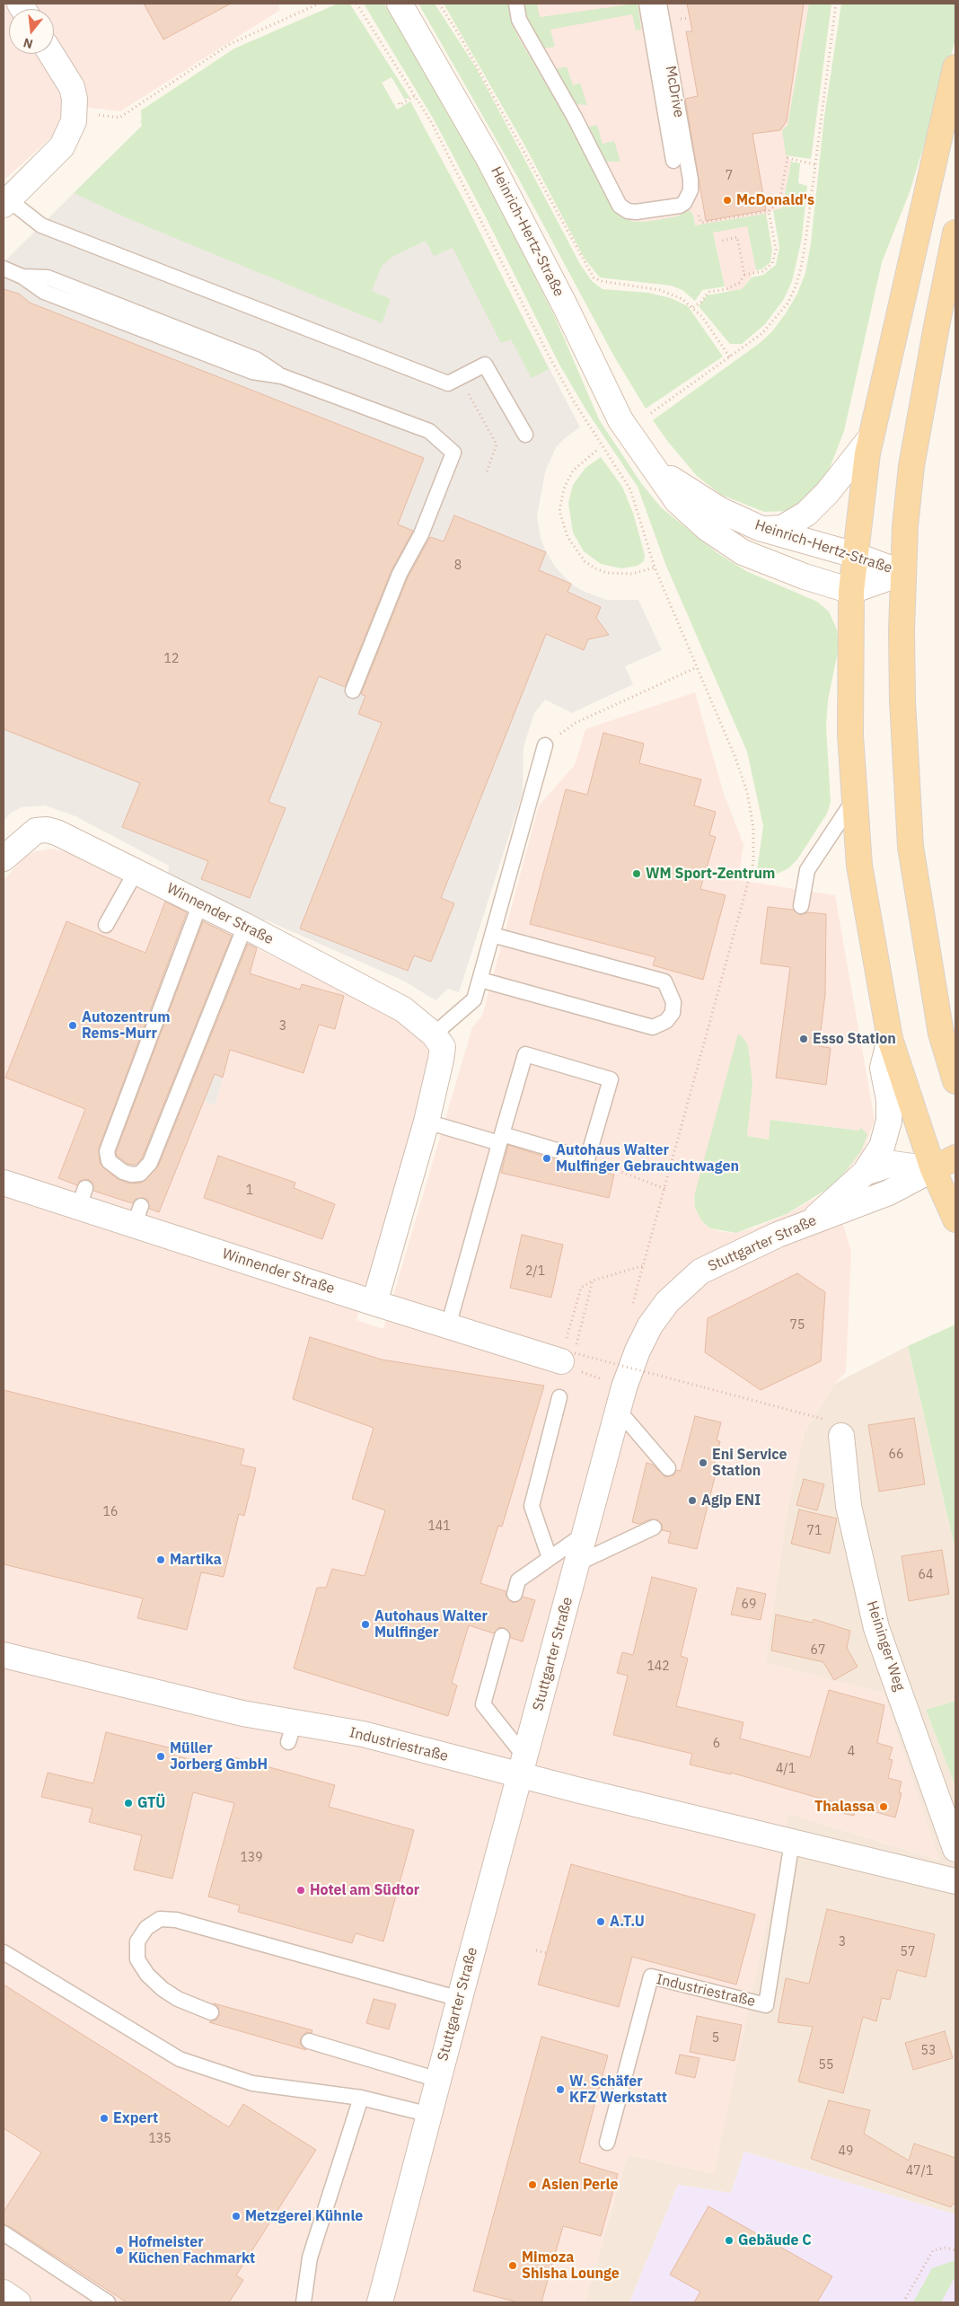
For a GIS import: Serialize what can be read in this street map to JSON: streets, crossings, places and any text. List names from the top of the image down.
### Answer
{
  "streets": {
    "street": [
      "Heinrich-Hertz-Straße",
      "Winnender Straße",
      "Stuttgarter Straße",
      "Heininger Weg",
      "Industriestraße"
    ],
    "lane": ["McDrive"]
  },
  "crossings": [
    ["Stuttgarter Straße", "Industriestraße"]
  ],
  "places": [
    "McDonald's",
    "WM Sport-Zentrum",
    "Autozentrum Rems-Murr",
    "Esso Station",
    "Autohaus Walter Mulfinger Gebrauchtwagen",
    "Eni Service Station",
    "Agip ENI",
    "Martika",
    "Autohaus Walter Mulfinger",
    "Müller Jorberg GmbH",
    "GTÜ",
    "Thalassa",
    "Hotel am Südtor",
    "A.T.U",
    "W. Schäfer KFZ Werkstatt",
    "Expert",
    "Asien Perle",
    "Metzgerei Kühnle",
    "Gebäude C",
    "Hofmeister Küchen Fachmarkt",
    "Mimoza Shisha Lounge"
  ],
  "house_numbers": [
    "7",
    "8",
    "12",
    "3",
    "1",
    "2/1",
    "75",
    "66",
    "16",
    "141",
    "71",
    "64",
    "69",
    "67",
    "142",
    "6",
    "4",
    "4/1",
    "139",
    "3",
    "57",
    "5",
    "53",
    "55",
    "135",
    "49",
    "47/1"
  ],
  "north": "bottom"
}
